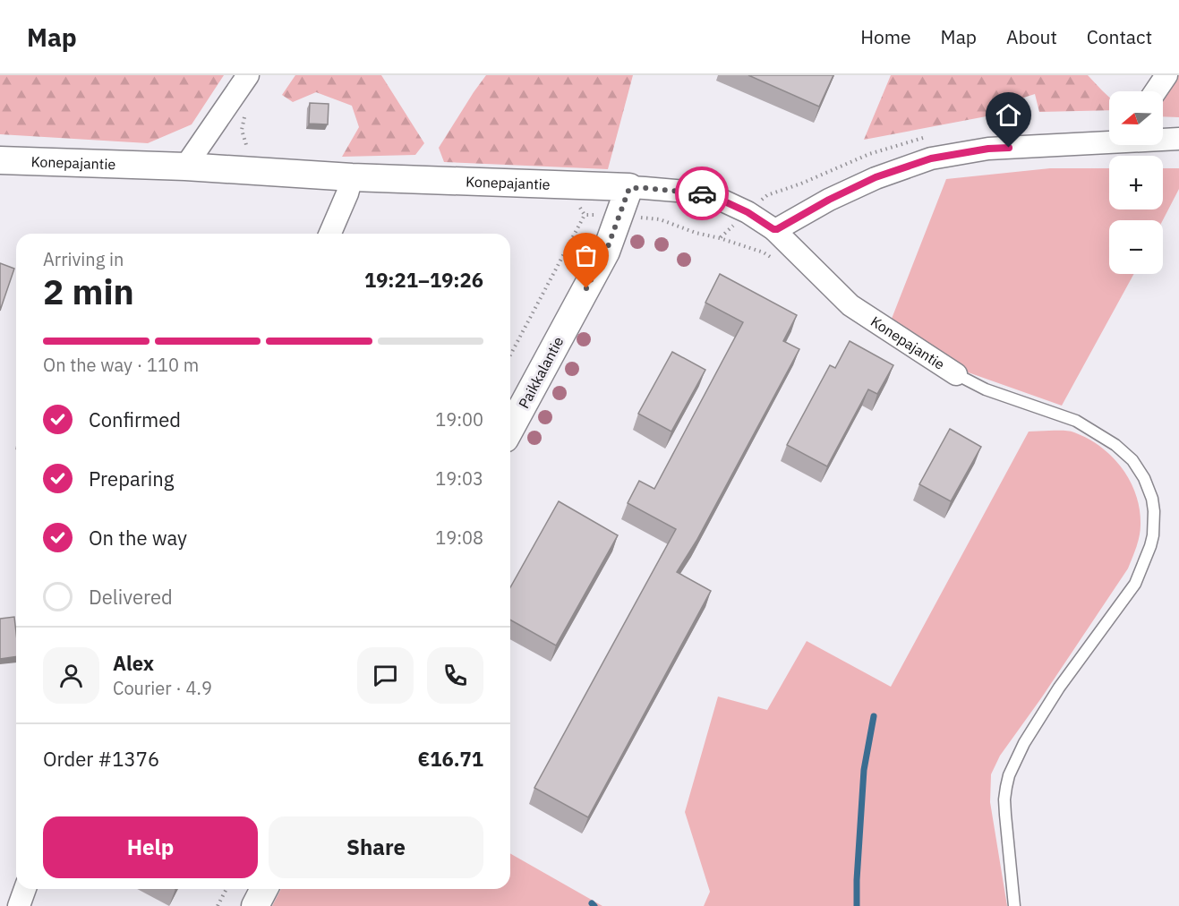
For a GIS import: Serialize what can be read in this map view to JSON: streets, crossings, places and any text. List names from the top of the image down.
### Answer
{
  "streets": {
    "street": ["Konepajantie", "Paikkalantie"]
  },
  "crossings": [
    ["Konepajantie", "Paikkalantie"]
  ],
  "north": "left",
  "page": {
    "header": "Map",
    "nav": [
      "Home",
      "Map",
      "About",
      "Contact"
    ],
    "map_buttons": ["+", "−"],
    "heading": ["2 min", "Arriving in", "19:21–19:26"],
    "panel": [
      "Alex",
      "Courier · 4.9",
      "Order #1376",
      "€16.71"
    ],
    "bar": "On the way · 110 m",
    "list": [
      ["Confirmed", "19:00"],
      ["Preparing", "19:03"],
      ["On the way", "19:08"],
      "Delivered"
    ],
    "buttons": ["Help", "Share"]
  }
}
